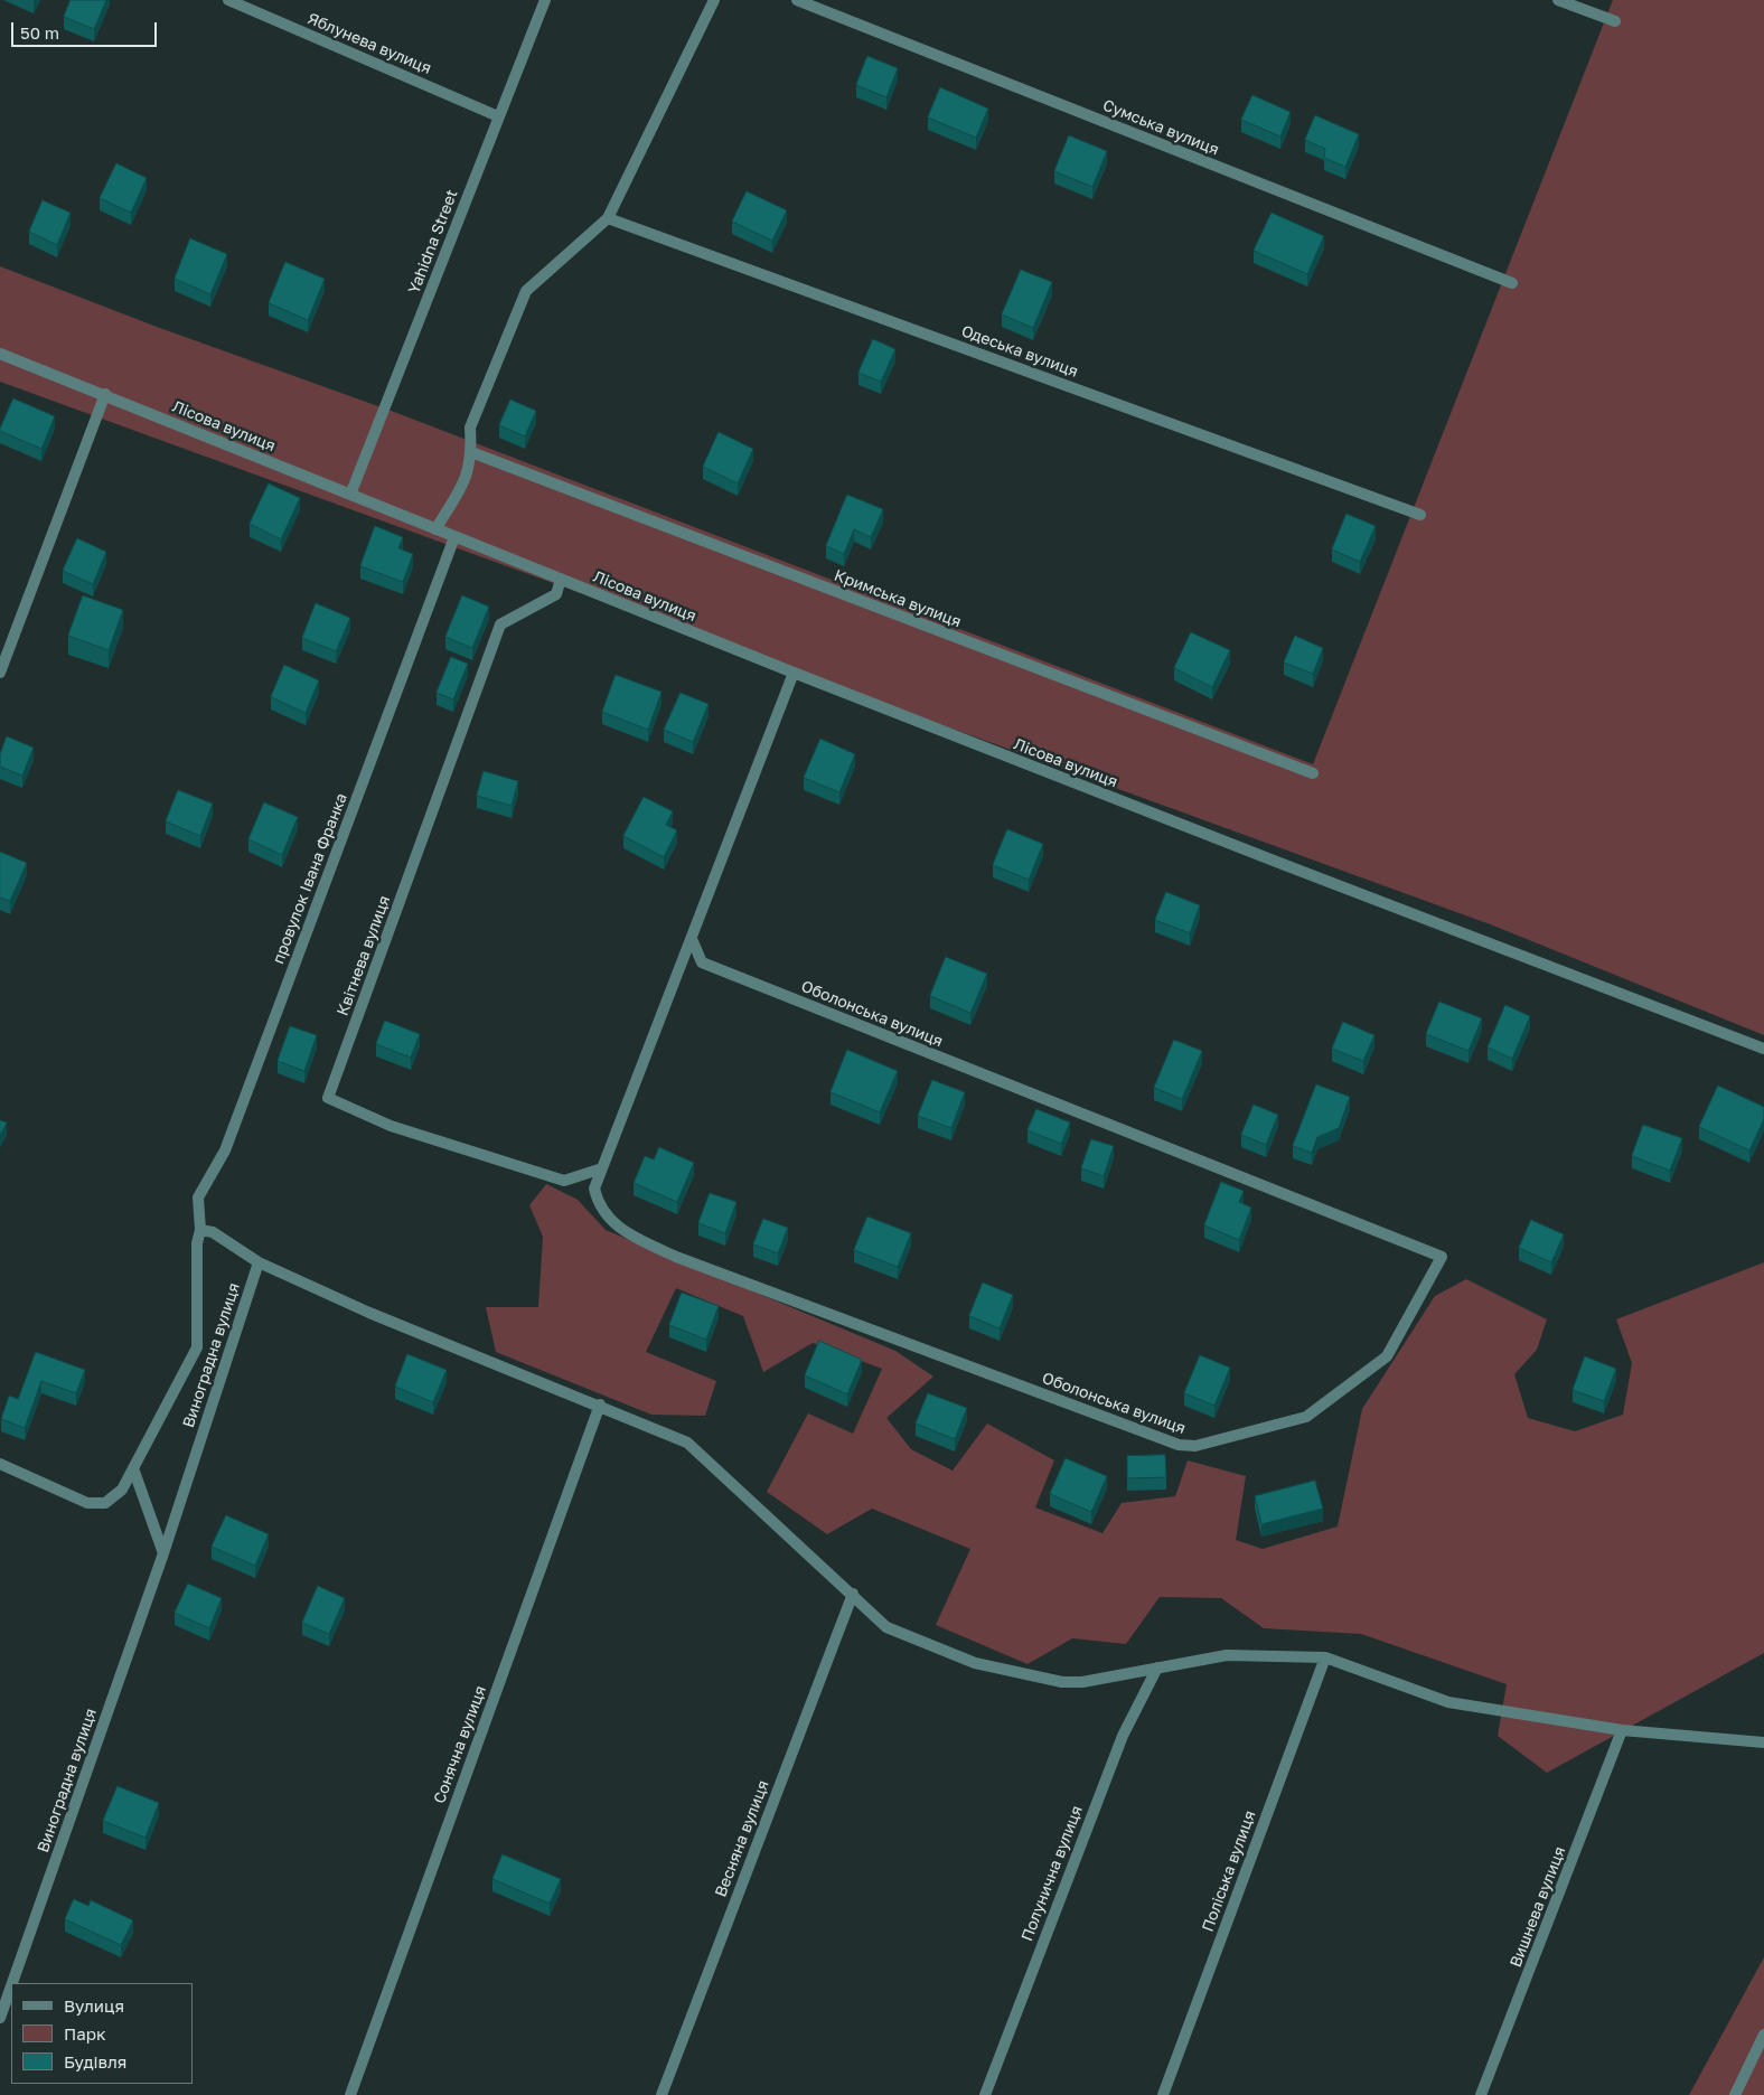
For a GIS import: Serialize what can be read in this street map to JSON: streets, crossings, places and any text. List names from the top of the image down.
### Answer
{
  "streets": {
    "street": [
      "Яблунева вулиця",
      "Сумська вулиця",
      "Yahidna Street",
      "Одеська вулиця",
      "Лісова вулиця",
      "Кримська вулиця",
      "провулок Івана Франка",
      "Квітнева вулиця",
      "Оболонська вулиця",
      "Виноградна вулиця",
      "Сонячна вулиця",
      "Весняна вулиця",
      "Поліська вулиця",
      "Полунична вулиця",
      "Вишнева вулиця"
    ]
  },
  "crossings": [
    ["Яблунева вулиця", "Yahidna Street"],
    ["Yahidna Street", "Лісова вулиця"],
    ["Лісова вулиця", "провулок Івана Франка"],
    ["Лісова вулиця", "Квітнева вулиця"],
    ["Лісова вулиця", "Оболонська вулиця"],
    ["Квітнева вулиця", "Оболонська вулиця"]
  ],
  "legend": ["Вулиця", "Парк", "Будівля"],
  "scale_bar": "50 m"
}
